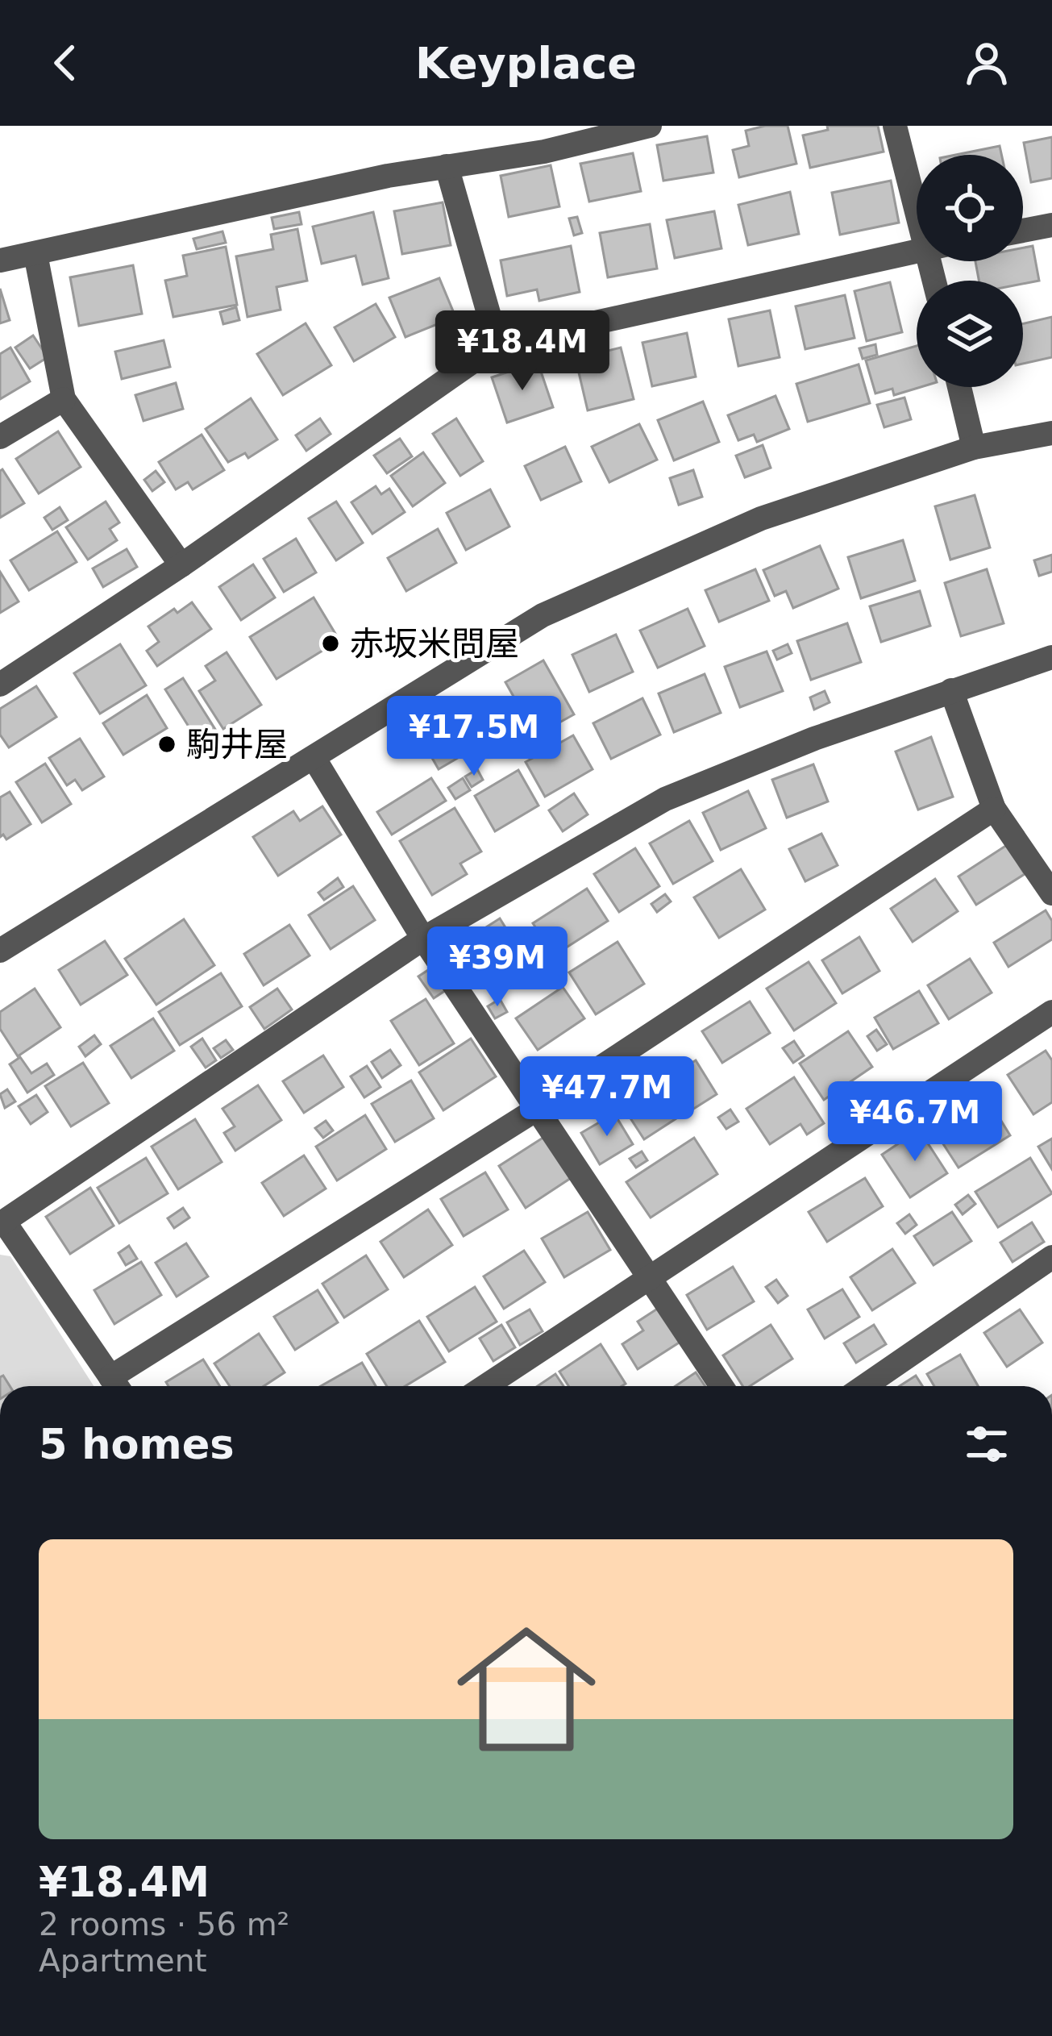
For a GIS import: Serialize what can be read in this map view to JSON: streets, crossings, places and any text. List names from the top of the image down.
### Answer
{
  "places": ["赤坂米問屋", "駒井屋"],
  "page": {
    "header": "Keyplace",
    "price": [
      "¥18.4M",
      "¥17.5M",
      "¥39M",
      "¥47.7M",
      "¥46.7M"
    ],
    "heading": "5 homes",
    "list": [
      {
        "name": "¥18.4M",
        "note": "2 rooms · 56 m² · Apartment"
      }
    ]
  }
}
